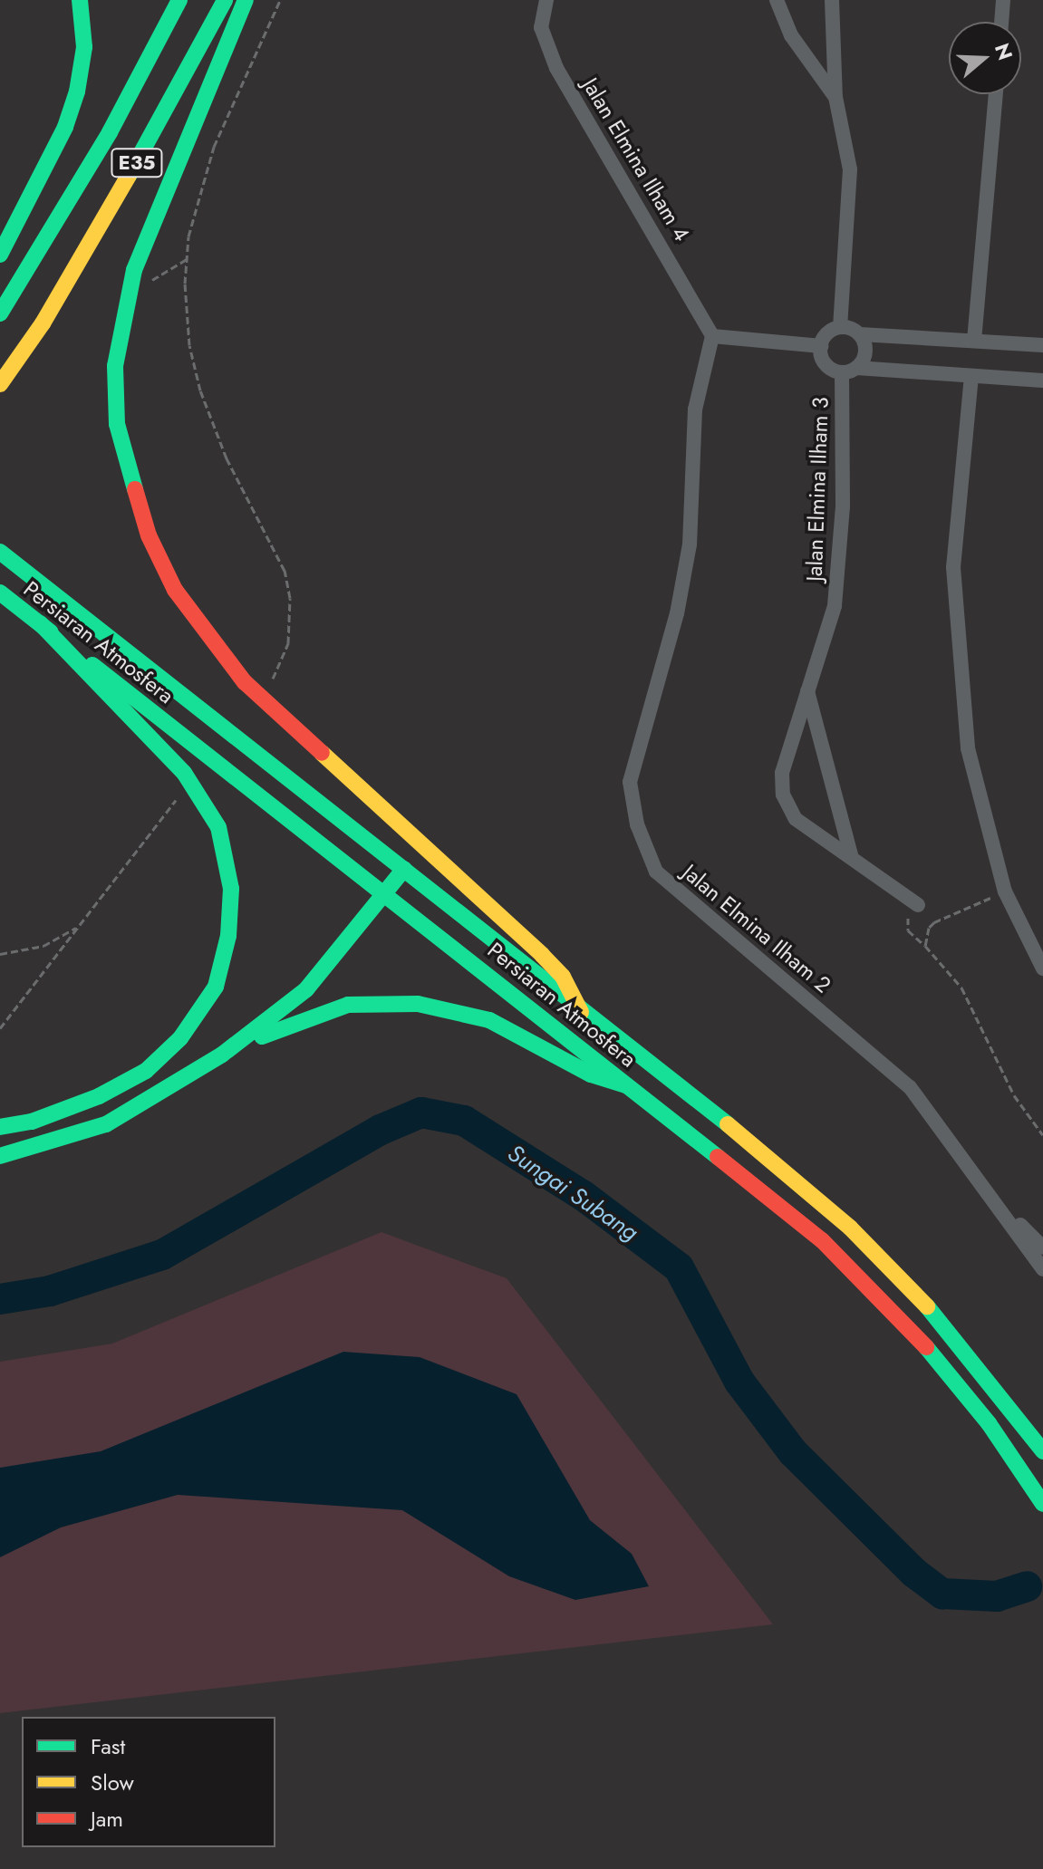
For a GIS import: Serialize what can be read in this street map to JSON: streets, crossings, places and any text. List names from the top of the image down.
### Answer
{
  "streets": {
    "main road": ["E35", "Persiaran Atmosfera"],
    "street": ["Jalan Elmina Ilham 4", "Jalan Elmina Ilham 3", "Jalan Elmina Ilham 2"]
  },
  "crossings": [
    ["Jalan Elmina Ilham 4", "Jalan Elmina Ilham 2"]
  ],
  "water": ["Sungai Subang"],
  "legend": ["Fast", "Slow", "Jam"],
  "north": "right"
}
